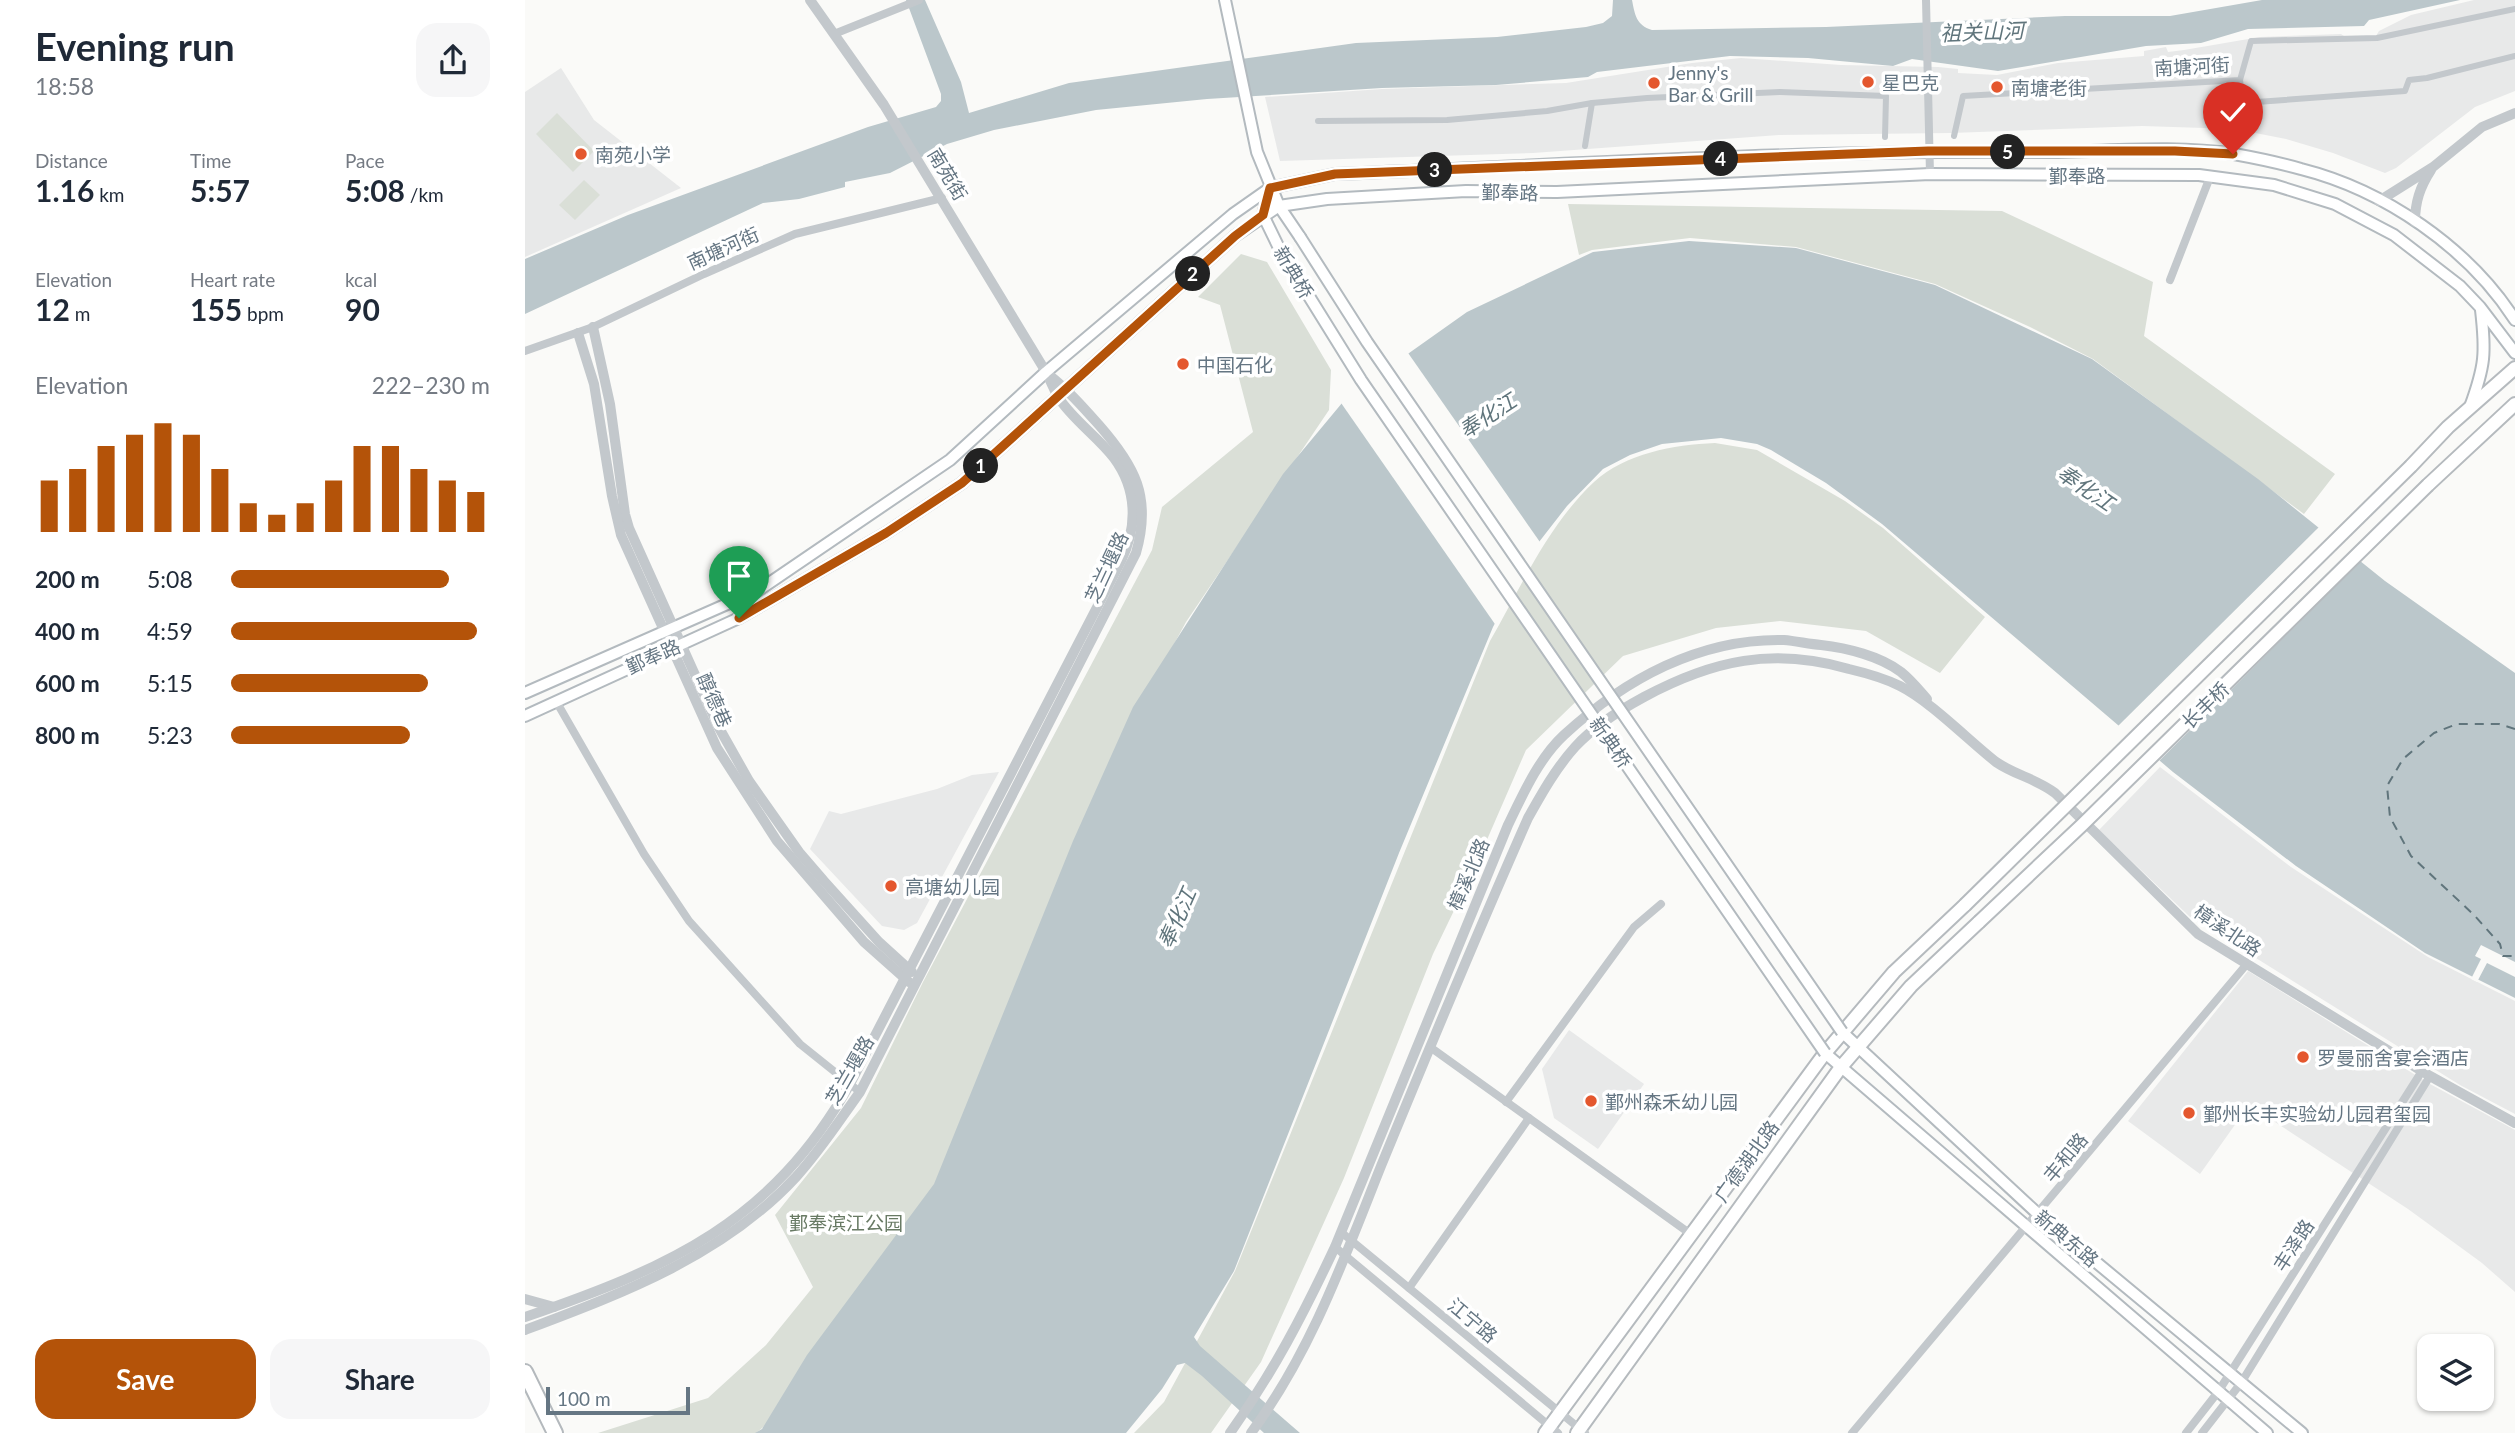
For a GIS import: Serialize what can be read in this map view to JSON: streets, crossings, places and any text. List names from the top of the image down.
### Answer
{
  "streets": {
    "main road": [
      "鄞奉路",
      "新典桥",
      "长丰桥",
      "广德湖北路",
      "新典东路"
    ],
    "street": [
      "南塘河街",
      "南苑街",
      "芝兰堰路",
      "醇德巷",
      "樟溪北路",
      "丰和路",
      "丰泽路",
      "江宁路"
    ]
  },
  "crossings": [
    ["南塘河街", "南苑街"],
    ["南塘河街", "醇德巷"],
    ["南苑街", "鄞奉路"],
    ["南苑街", "芝兰堰路"],
    ["鄞奉路", "新典桥"],
    ["鄞奉路", "芝兰堰路"],
    ["鄞奉路", "醇德巷"],
    ["新典桥", "广德湖北路"],
    ["新典桥", "新典东路"],
    ["芝兰堰路", "醇德巷"],
    ["长丰桥", "广德湖北路"],
    ["樟溪北路", "丰和路"],
    ["樟溪北路", "丰泽路"],
    ["樟溪北路", "江宁路"],
    ["丰和路", "新典东路"],
    ["广德湖北路", "新典东路"],
    ["广德湖北路", "江宁路"],
    ["新典东路", "丰泽路"]
  ],
  "water": ["祖关山河", "奉化江"],
  "parks": ["鄞奉滨江公园"],
  "places": [
    "星巴克",
    "Jenny's Bar & Grill",
    "南塘老街",
    "南苑小学",
    "中国石化",
    "高塘幼儿园",
    "罗曼丽舍宴会酒店",
    "鄞州森禾幼儿园",
    "鄞州长丰实验幼儿园君玺园"
  ],
  "scale_bar": "100 m",
  "page": {
    "heading": ["Evening run", "18:58"],
    "stats": [
      ["Distance", "1.16 km"],
      ["Time", "5:57"],
      ["Pace", "5:08 /km"],
      ["Elevation", "12 m"],
      ["Heart rate", "155 bpm"],
      ["kcal", "90"]
    ],
    "pins": [
      "5",
      "4",
      "3",
      "2",
      "1"
    ],
    "chart": ["Elevation", "222–230 m"],
    "list": [
      {
        "name": "200 m",
        "note": "5:08"
      },
      {
        "name": "400 m",
        "note": "4:59"
      },
      {
        "name": "600 m",
        "note": "5:15"
      },
      {
        "name": "800 m",
        "note": "5:23"
      }
    ],
    "buttons": ["Save", "Share"],
    "scale": "100 m"
  }
}
